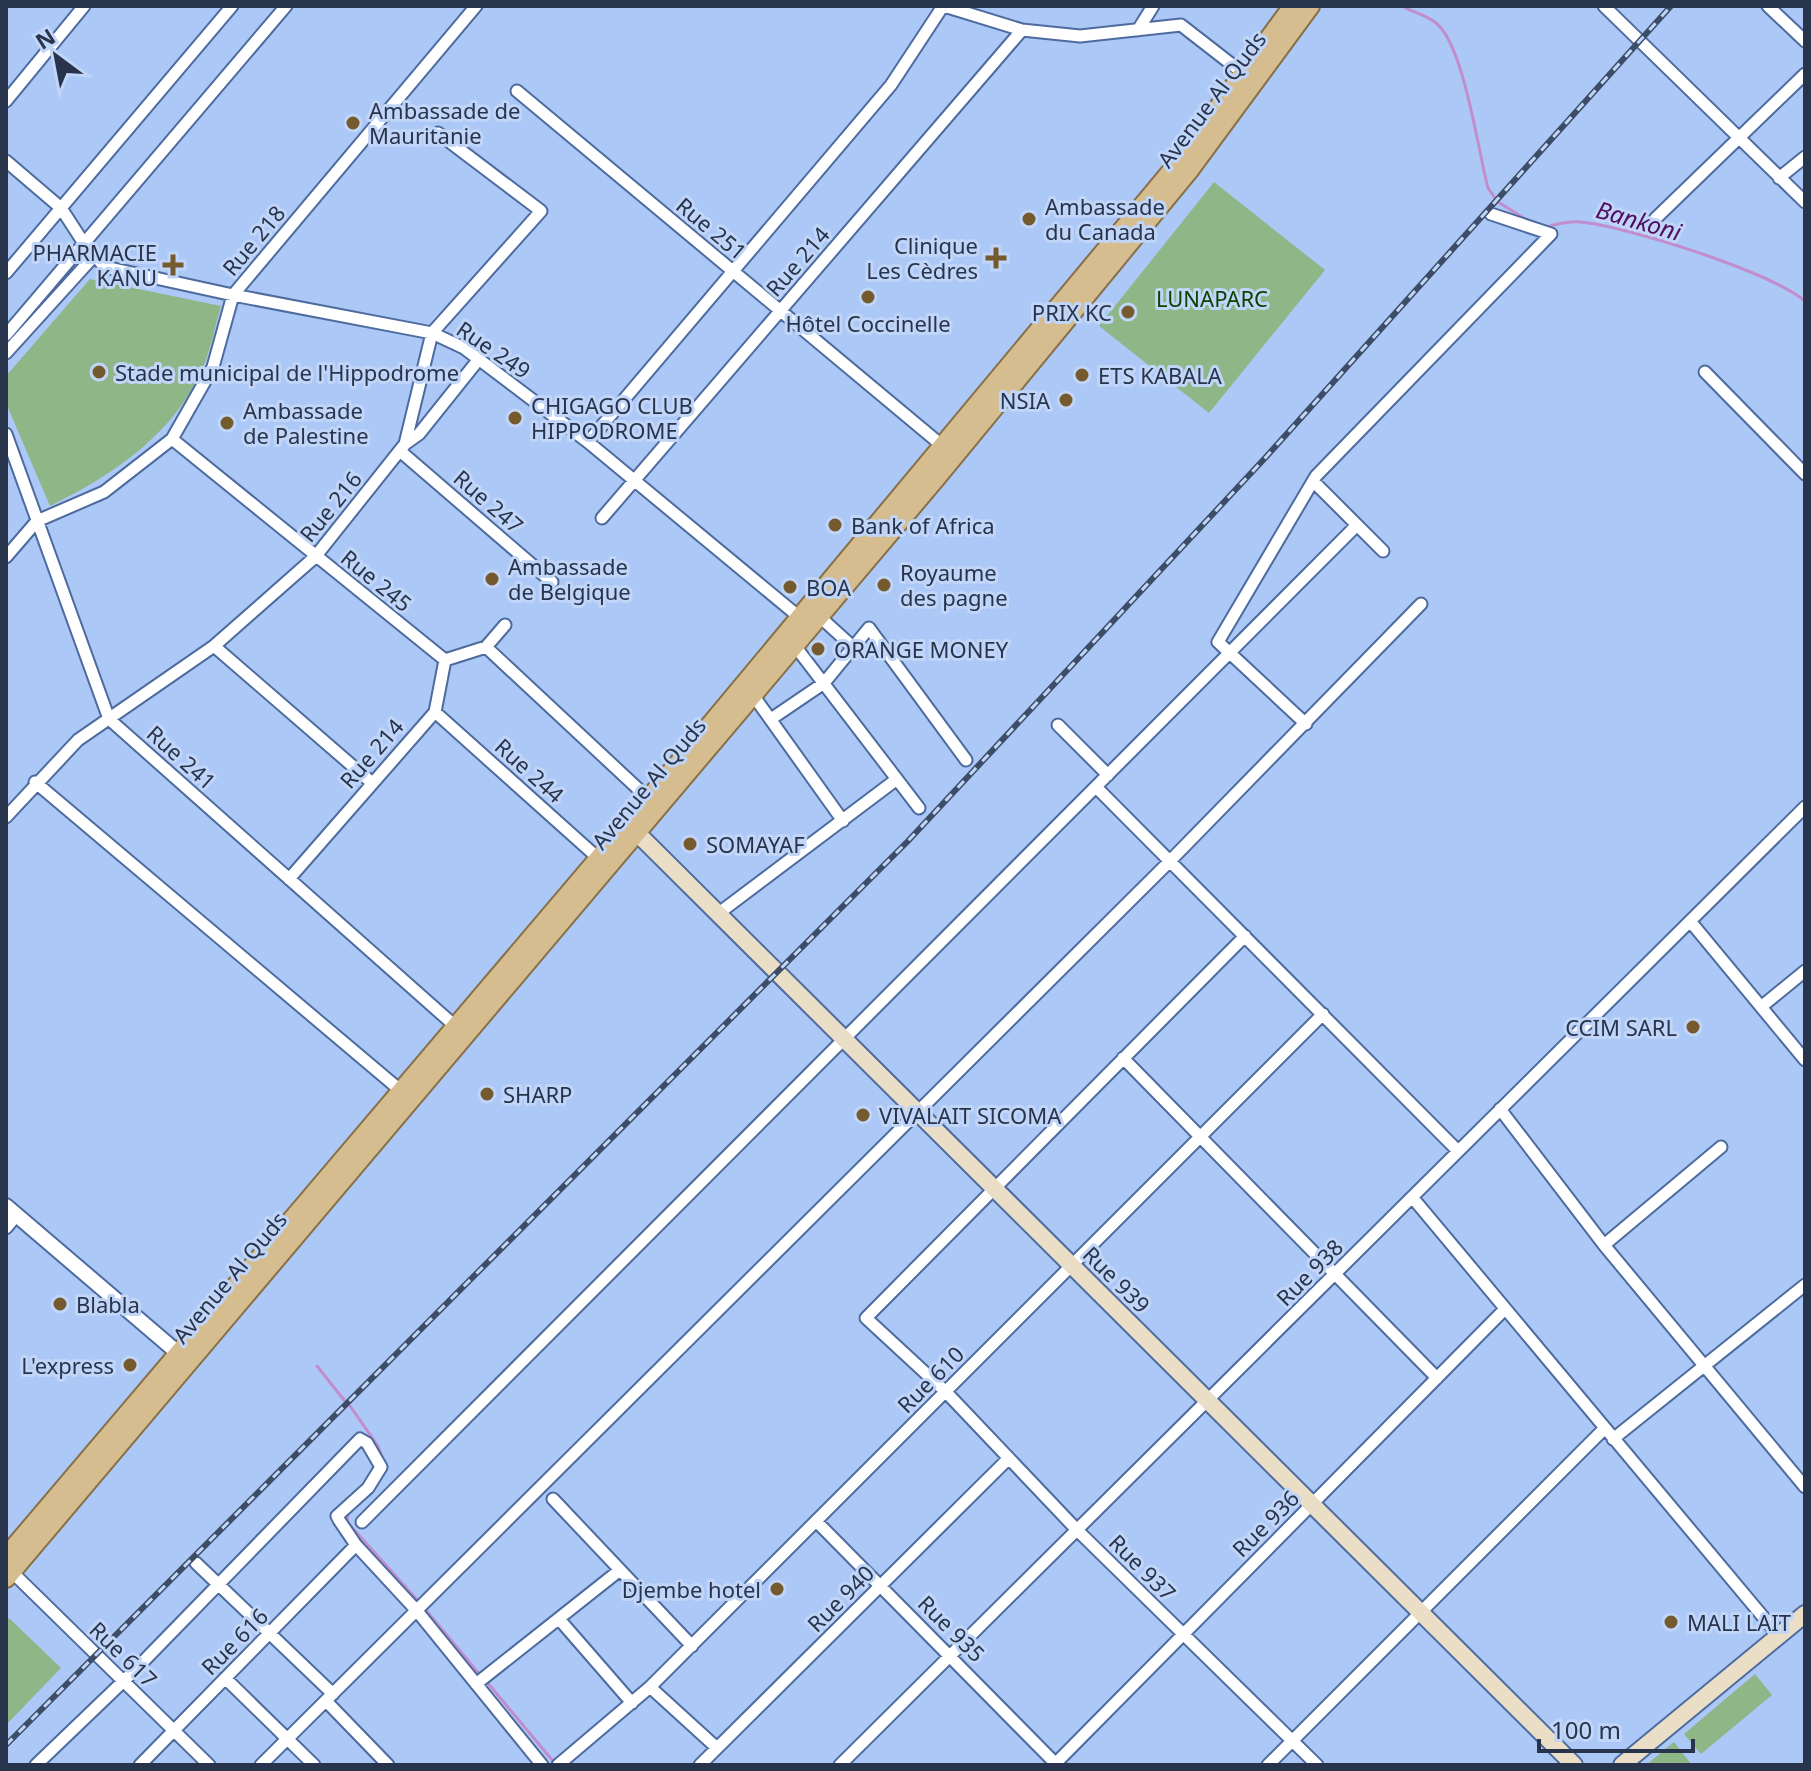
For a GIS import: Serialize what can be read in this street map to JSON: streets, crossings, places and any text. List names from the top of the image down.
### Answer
{
  "streets": {
    "main road": ["Avenue Al Quds", "Rue 939"],
    "street": [
      "Rue 251",
      "Rue 218",
      "Rue 214",
      "Rue 249",
      "Rue 247",
      "Rue 216",
      "Rue 245",
      "Rue 241",
      "Rue 244",
      "Rue 938",
      "Rue 610",
      "Rue 936",
      "Rue 937",
      "Rue 940",
      "Rue 935",
      "Rue 616",
      "Rue 617"
    ]
  },
  "crossings": [
    ["Avenue Al Quds", "Rue 251"],
    ["Avenue Al Quds", "Rue 249"],
    ["Avenue Al Quds", "Rue 241"],
    ["Avenue Al Quds", "Rue 244"],
    ["Avenue Al Quds", "Rue 939"],
    ["Avenue Al Quds", "Rue 617"],
    ["Rue 251", "Rue 214"],
    ["Rue 218", "Rue 249"],
    ["Rue 218", "Rue 245"],
    ["Rue 218", "Rue 241"],
    ["Rue 214", "Rue 249"],
    ["Rue 214", "Rue 245"],
    ["Rue 214", "Rue 241"],
    ["Rue 214", "Rue 244"],
    ["Rue 249", "Rue 216"],
    ["Rue 247", "Rue 216"],
    ["Rue 216", "Rue 245"],
    ["Rue 216", "Rue 241"],
    ["Rue 938", "Rue 939"],
    ["Rue 938", "Rue 937"],
    ["Rue 938", "Rue 935"],
    ["Rue 939", "Rue 610"],
    ["Rue 939", "Rue 936"],
    ["Rue 939", "Rue 937"],
    ["Rue 610", "Rue 937"],
    ["Rue 610", "Rue 935"],
    ["Rue 936", "Rue 937"],
    ["Rue 936", "Rue 935"],
    ["Rue 937", "Rue 940"],
    ["Rue 940", "Rue 935"],
    ["Rue 616", "Rue 617"]
  ],
  "water": ["Bankoni"],
  "parks": ["LUNAPARC"],
  "places": {
    "other": [
      "Ambassade de Mauritanie",
      "Ambassade du Canada",
      "Hôtel Coccinelle",
      "PRIX KC",
      "Stade municipal de l'Hippodrome",
      "ETS KABALA",
      "NSIA",
      "CHIGAGO CLUB HIPPODROME",
      "Ambassade de Palestine",
      "Bank of Africa",
      "Ambassade de Belgique",
      "Royaume des pagne",
      "BOA",
      "ORANGE MONEY",
      "SOMAYAF",
      "CCIM SARL",
      "SHARP",
      "VIVALAIT SICOMA",
      "Blabla",
      "L'express",
      "Djembe hotel",
      "MALI LAIT"
    ],
    "health": ["Clinique Les Cèdres", "PHARMACIE KANU"]
  },
  "scale_bar": "100 m",
  "north": "top left"
}
